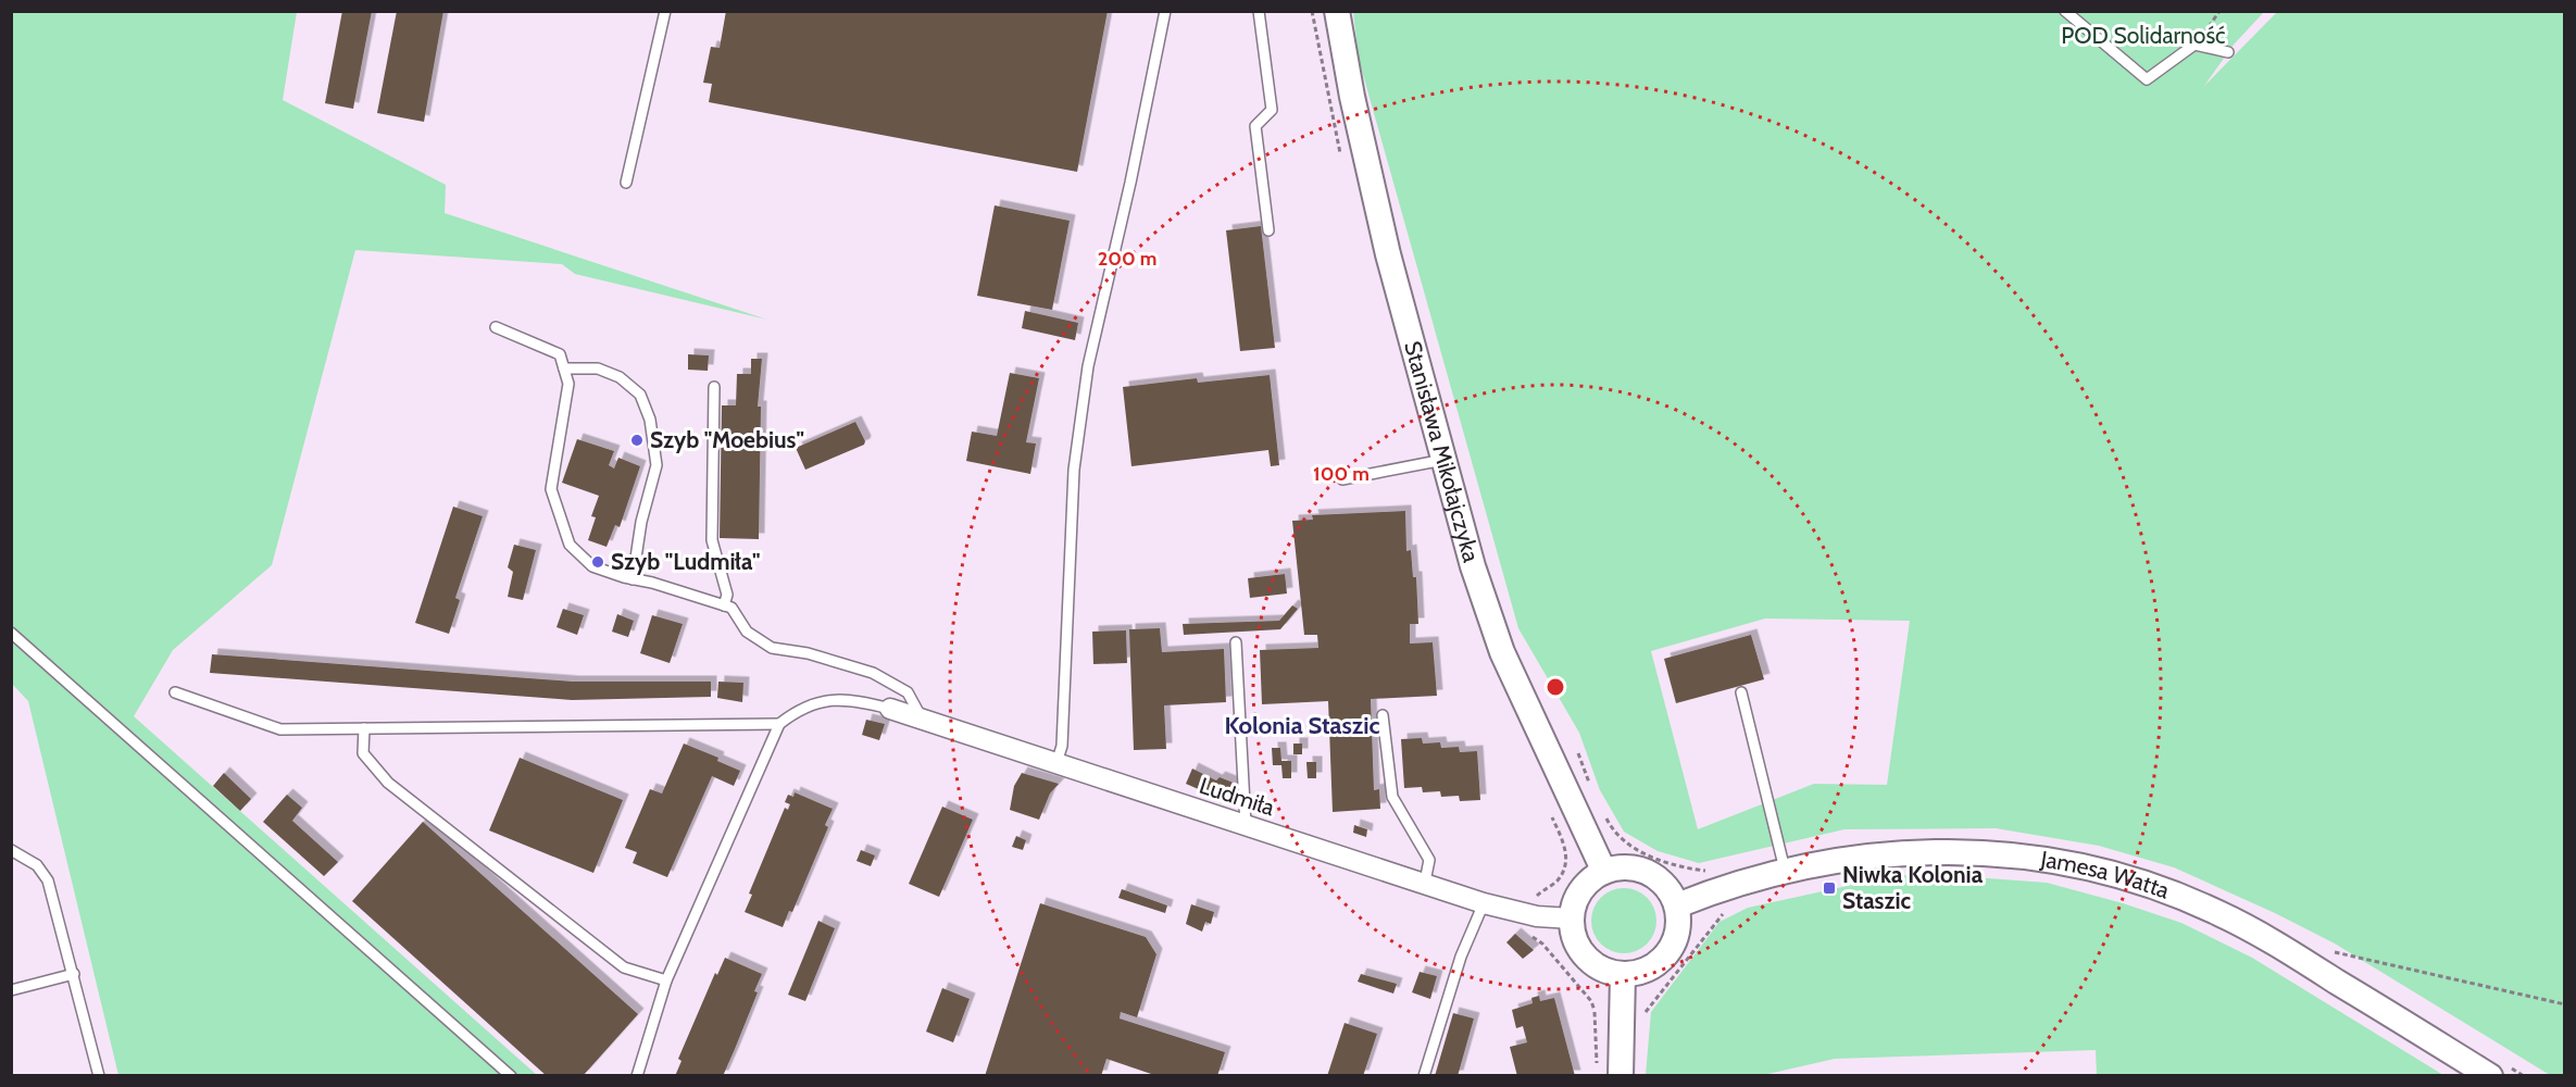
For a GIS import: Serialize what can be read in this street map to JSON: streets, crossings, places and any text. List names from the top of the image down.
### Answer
{
  "streets": {
    "street": ["Stanisława Mikołajczyka", "Ludmiła", "Jamesa Watta"]
  },
  "crossings": [
    ["Stanisława Mikołajczyka", "Ludmiła"],
    ["Stanisława Mikołajczyka", "Jamesa Watta"],
    ["Ludmiła", "Jamesa Watta"]
  ],
  "districts": ["Kolonia Staszic"],
  "parks": ["POD Solidarność"],
  "places": {
    "other": ["Szyb \"Moebius\"", "Szyb \"Ludmiła\""],
    "transit": ["Niwka Kolonia Staszic"]
  },
  "rings": ["200 m", "100 m"]
}
